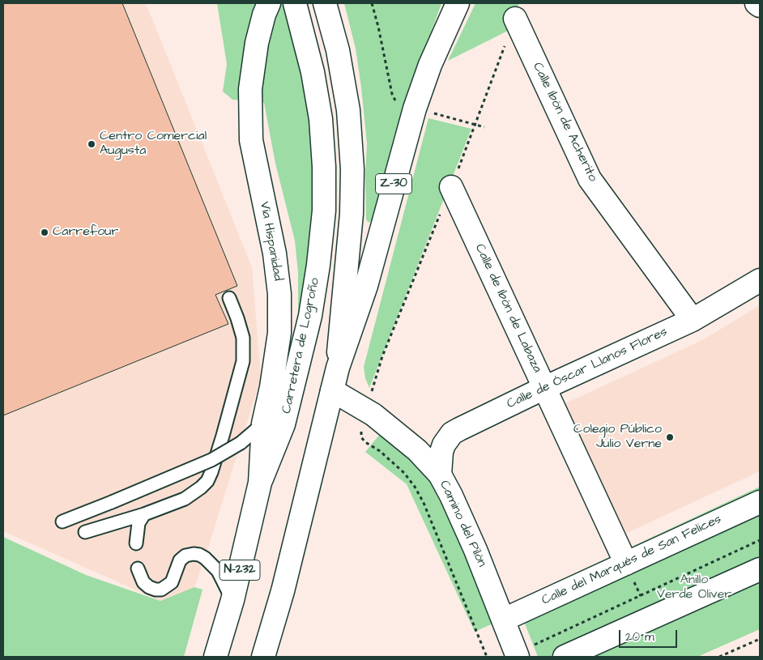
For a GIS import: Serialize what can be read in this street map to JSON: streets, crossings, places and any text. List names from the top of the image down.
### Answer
{
  "streets": {
    "main road": [
      "Calle Ibón de Acherito",
      "Z-30",
      "Vía Hispanidad",
      "Calle de Ibón de Labaza",
      "Carretera de Logroño",
      "Calle de Óscar Llanos Flores",
      "Camino del Pilón",
      "Calle del Marqués de San Felices",
      "N-232"
    ]
  },
  "crossings": [
    ["Calle Ibón de Acherito", "Calle de Óscar Llanos Flores"],
    ["Vía Hispanidad", "Carretera de Logroño"],
    ["Vía Hispanidad", "N-232"],
    ["Calle de Ibón de Labaza", "Calle de Óscar Llanos Flores"],
    ["Calle de Ibón de Labaza", "Calle del Marqués de San Felices"],
    ["Calle de Óscar Llanos Flores", "Camino del Pilón"],
    ["Camino del Pilón", "Calle del Marqués de San Felices"]
  ],
  "parks": ["Anillo Verde Oliver"],
  "places": ["Centro Comercial Augusta", "Carrefour", "Colegio Público Julio Verne"],
  "scale_bar": "20 m"
}
